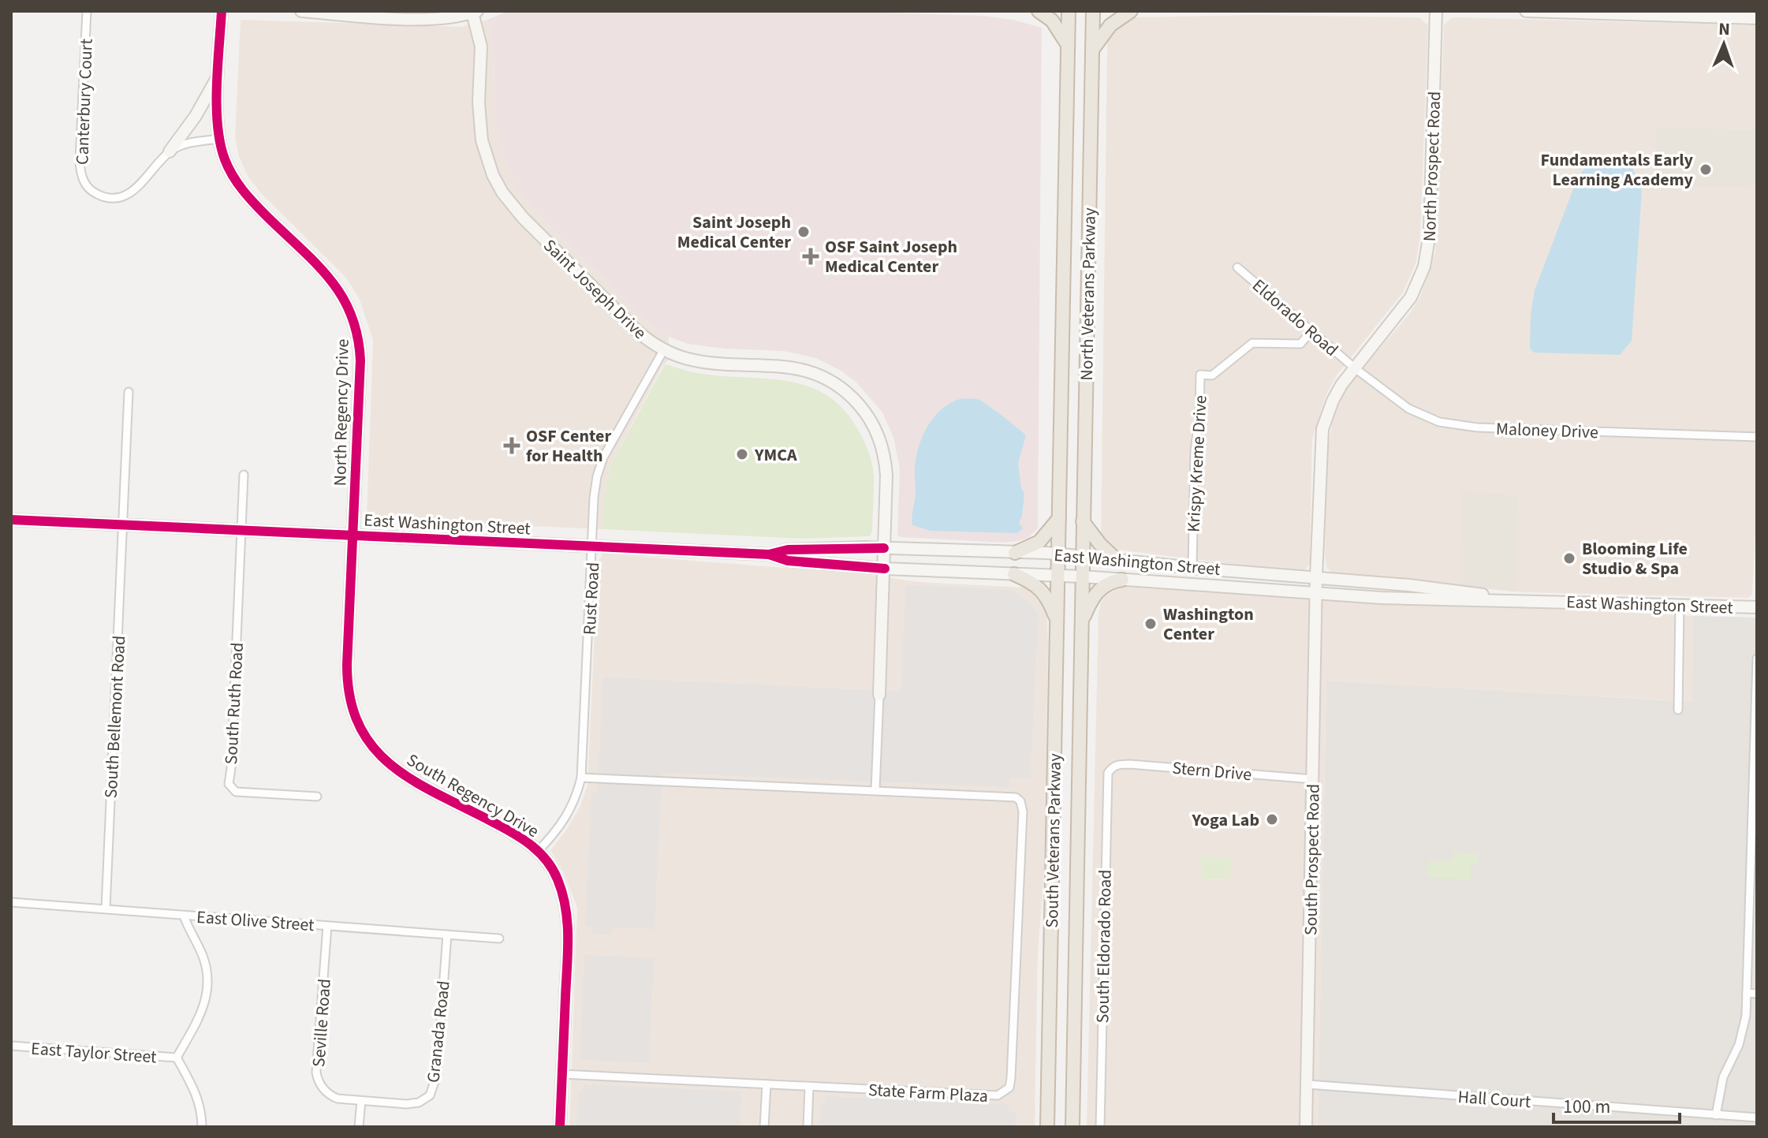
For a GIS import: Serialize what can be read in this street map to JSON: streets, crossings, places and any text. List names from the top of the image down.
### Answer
{
  "streets": {
    "highway": ["North Veterans Parkway", "South Veterans Parkway"],
    "main road": [
      "North Prospect Road",
      "Saint Joseph Drive",
      "North Regency Drive",
      "East Washington Street",
      "South Regency Drive",
      "South Prospect Road"
    ],
    "street": [
      "Canterbury Court",
      "Eldorado Road",
      "Maloney Drive",
      "Krispy Kreme Drive",
      "Rust Road",
      "South Ruth Road",
      "South Bellemont Road",
      "Stern Drive",
      "East Olive Street",
      "South Eldorado Road",
      "Seville Road",
      "Granada Road",
      "East Taylor Street",
      "State Farm Plaza",
      "Hall Court"
    ]
  },
  "crossings": [
    ["North Prospect Road", "Eldorado Road"],
    ["North Prospect Road", "Maloney Drive"],
    ["North Prospect Road", "East Washington Street"],
    ["North Prospect Road", "South Prospect Road"],
    ["Saint Joseph Drive", "East Washington Street"],
    ["Saint Joseph Drive", "Rust Road"],
    ["North Veterans Parkway", "East Washington Street"],
    ["North Veterans Parkway", "South Veterans Parkway"],
    ["Eldorado Road", "Maloney Drive"],
    ["Eldorado Road", "Krispy Kreme Drive"],
    ["North Regency Drive", "East Washington Street"],
    ["North Regency Drive", "South Regency Drive"],
    ["Krispy Kreme Drive", "East Washington Street"],
    ["East Washington Street", "Rust Road"],
    ["East Washington Street", "South Ruth Road"],
    ["East Washington Street", "South Bellemont Road"],
    ["East Washington Street", "South Regency Drive"],
    ["East Washington Street", "South Veterans Parkway"],
    ["East Washington Street", "South Prospect Road"],
    ["Rust Road", "South Regency Drive"],
    ["Rust Road", "State Farm Plaza"],
    ["South Bellemont Road", "East Olive Street"],
    ["Stern Drive", "South Prospect Road"],
    ["Stern Drive", "South Eldorado Road"],
    ["South Regency Drive", "State Farm Plaza"],
    ["South Prospect Road", "Hall Court"],
    ["East Olive Street", "Seville Road"],
    ["East Olive Street", "Granada Road"],
    ["Seville Road", "Granada Road"]
  ],
  "places": {
    "other": [
      "Fundamentals Early Learning Academy",
      "Saint Joseph Medical Center",
      "YMCA",
      "Blooming Life Studio & Spa",
      "Washington Center",
      "Yoga Lab"
    ],
    "health": ["OSF Saint Joseph Medical Center", "OSF Center for Health"]
  },
  "scale_bar": "100 m",
  "north": "top"
}
